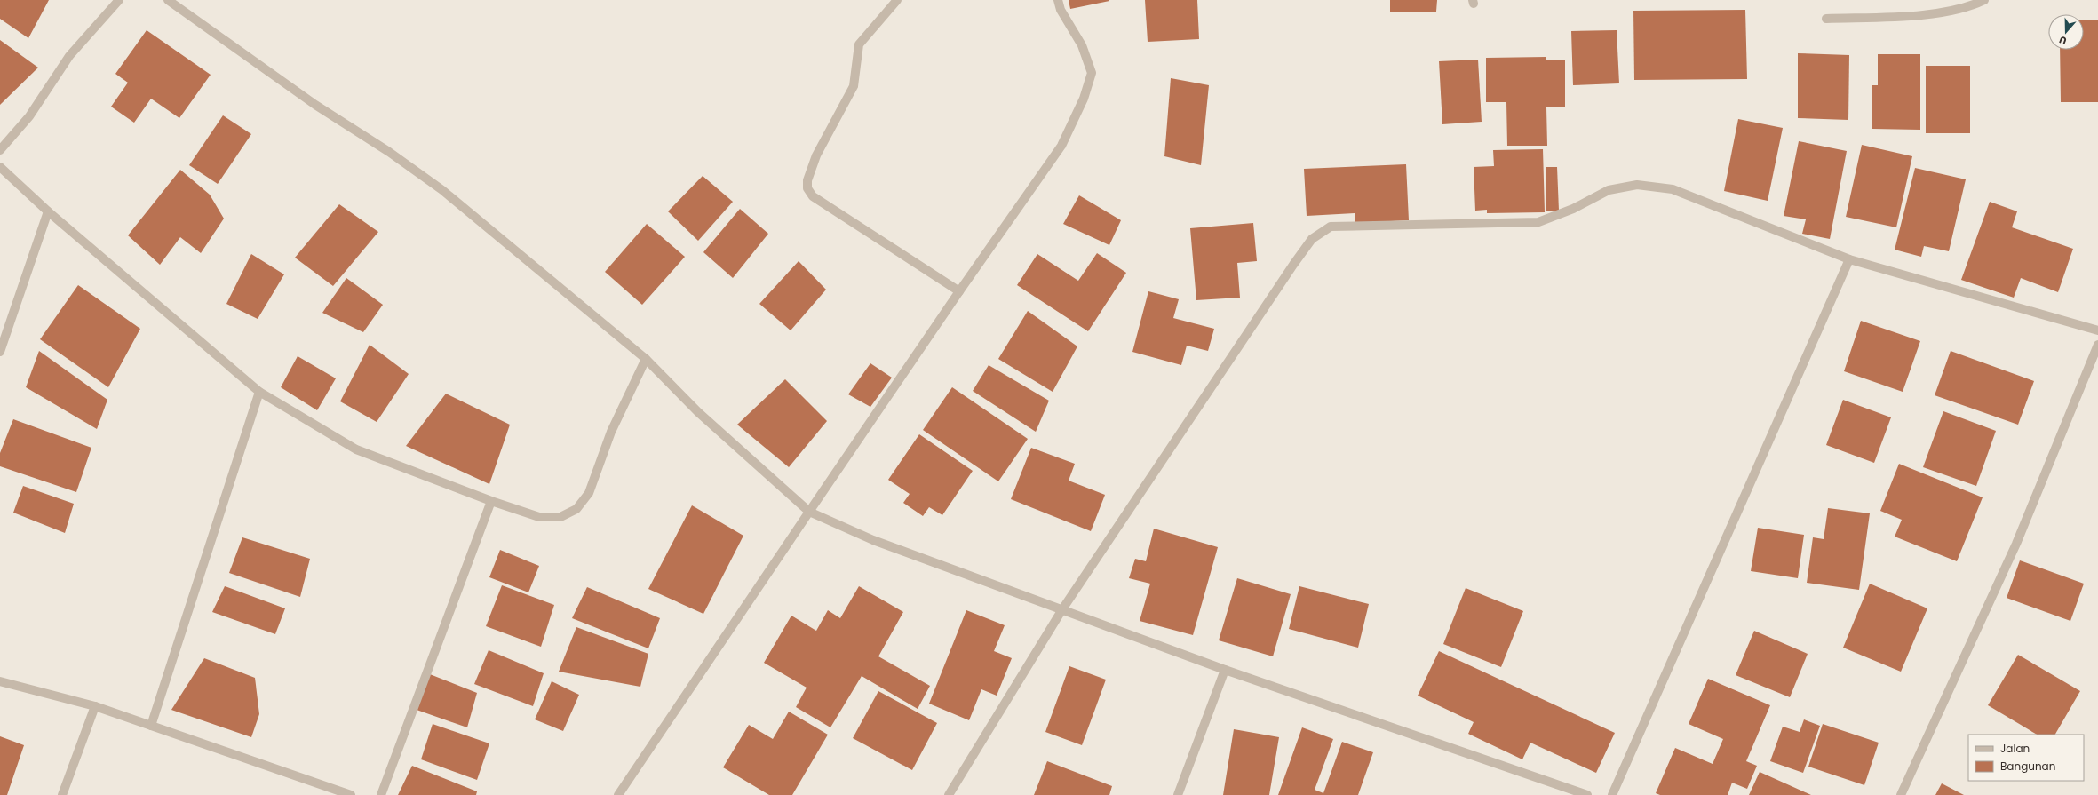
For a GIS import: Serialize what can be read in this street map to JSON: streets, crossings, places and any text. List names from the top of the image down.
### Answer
{
  "legend": ["Jalan", "Bangunan"],
  "north": "bottom"
}
